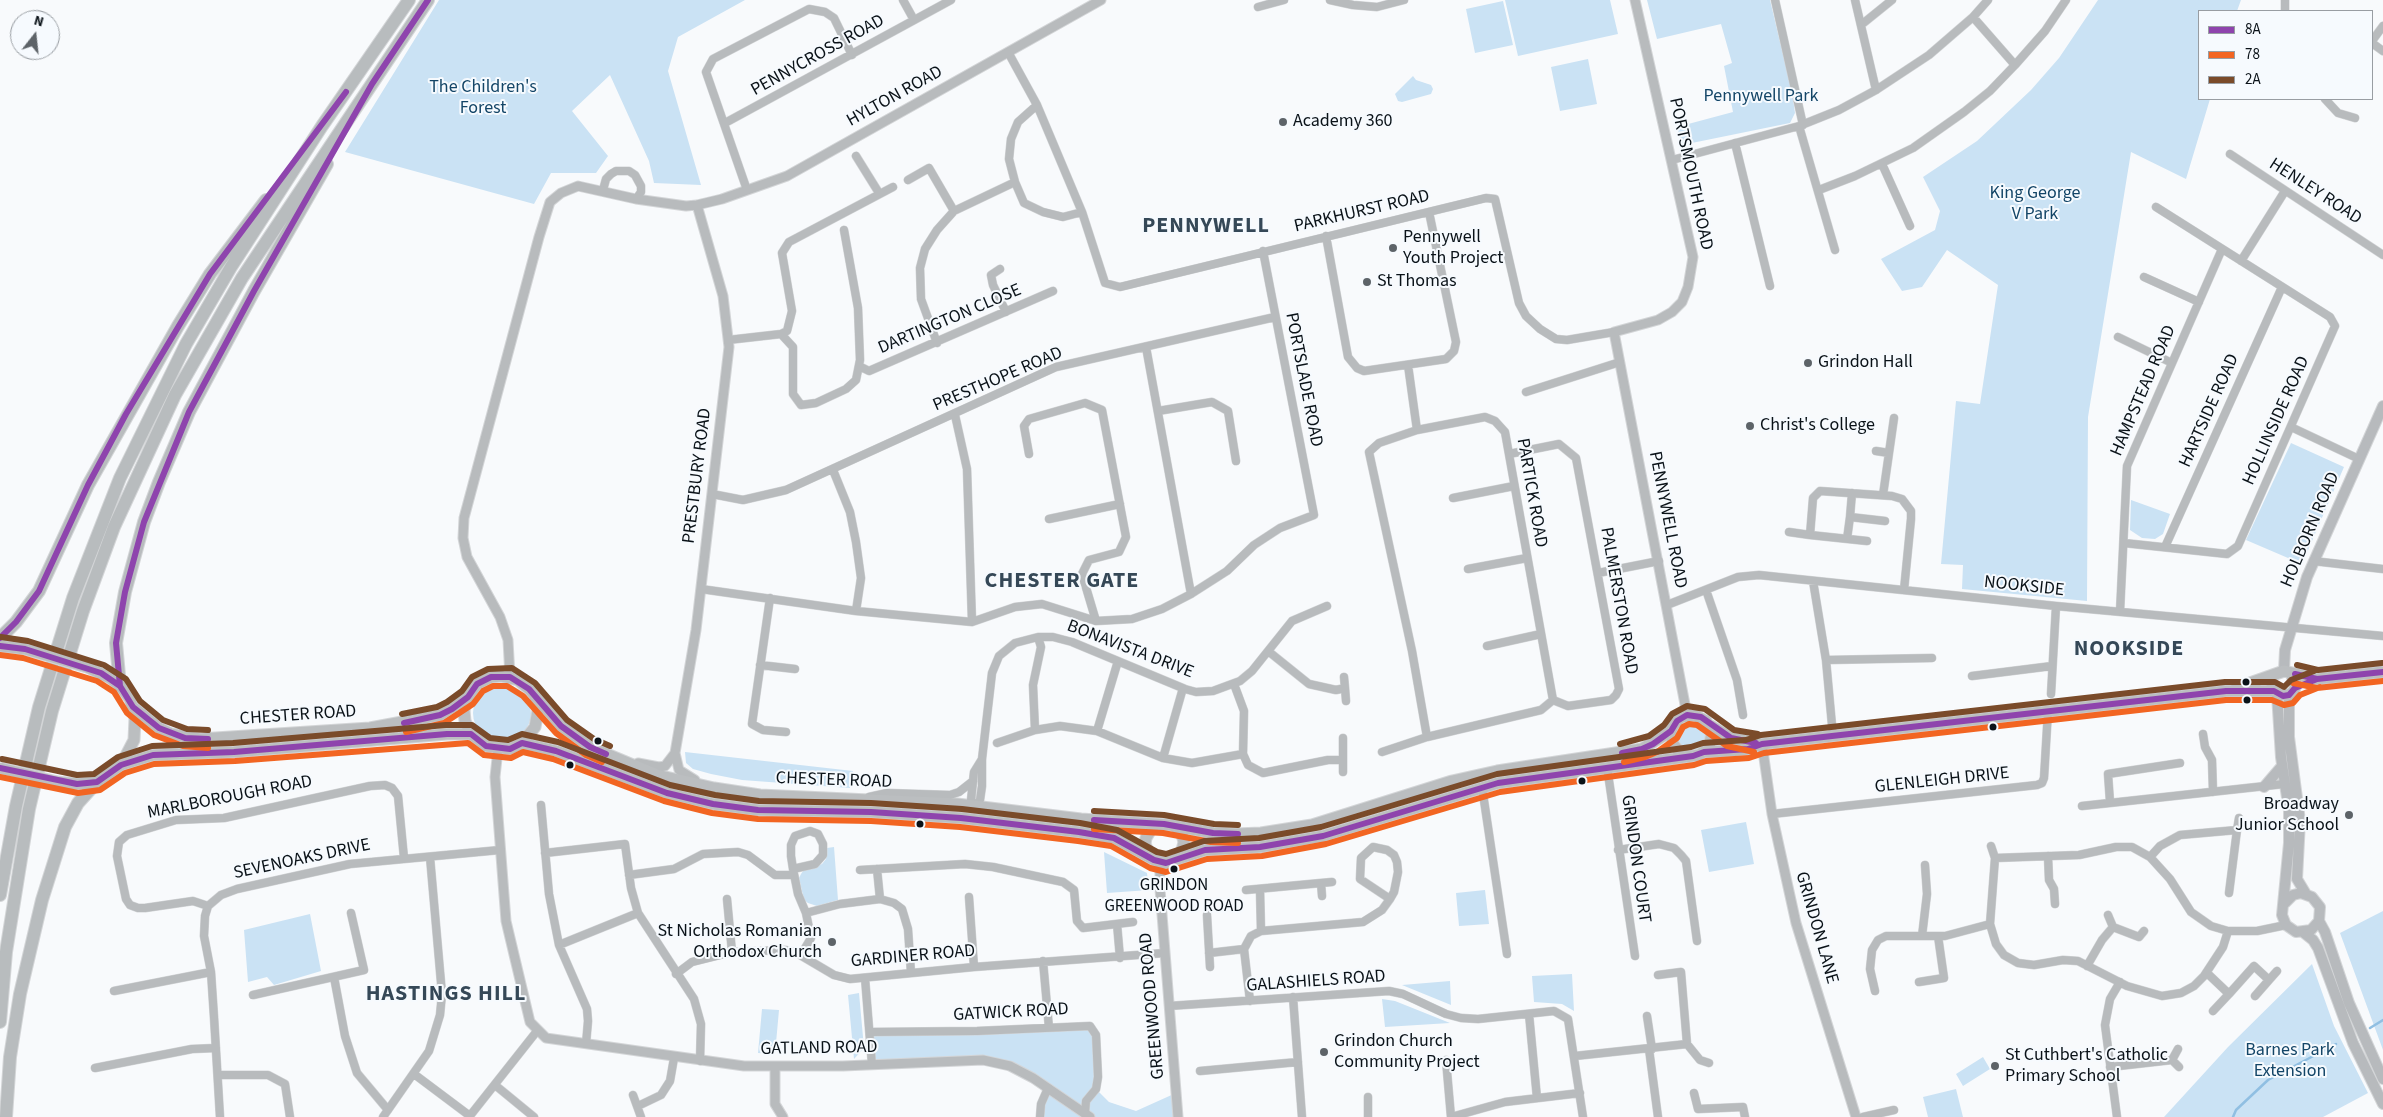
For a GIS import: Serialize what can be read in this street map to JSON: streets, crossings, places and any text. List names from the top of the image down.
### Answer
{
  "streets": {
    "main road": ["HOLBORN ROAD", "CHESTER ROAD"],
    "street": [
      "PENNYCROSS ROAD",
      "HYLTON ROAD",
      "PORTSMOUTH ROAD",
      "HENLEY ROAD",
      "PARKHURST ROAD",
      "DARTINGTON CLOSE",
      "PRESTHOPE ROAD",
      "PORTSLADE ROAD",
      "HAMPSTEAD ROAD",
      "HARTSIDE ROAD",
      "HOLLINSIDE ROAD",
      "PRESTBURY ROAD",
      "PARTICK ROAD",
      "PENNYWELL ROAD",
      "NOOKSIDE",
      "PALMERSTON ROAD",
      "BONAVISTA DRIVE",
      "GLENLEIGH DRIVE",
      "MARLBOROUGH ROAD",
      "GRINDON COURT",
      "SEVENOAKS DRIVE",
      "GRINDON LANE",
      "GARDINER ROAD",
      "GALASHIELS ROAD",
      "GREENWOOD ROAD",
      "GATWICK ROAD",
      "GATLAND ROAD"
    ]
  },
  "crossings": [
    ["HYLTON ROAD", "PRESTBURY ROAD"],
    ["HYLTON ROAD", "CHESTER ROAD"],
    ["PORTSMOUTH ROAD", "PARKHURST ROAD"],
    ["PORTSMOUTH ROAD", "PENNYWELL ROAD"],
    ["PARKHURST ROAD", "PORTSLADE ROAD"],
    ["PRESTHOPE ROAD", "PORTSLADE ROAD"],
    ["PRESTHOPE ROAD", "PRESTBURY ROAD"],
    ["HAMPSTEAD ROAD", "HOLLINSIDE ROAD"],
    ["HAMPSTEAD ROAD", "NOOKSIDE"],
    ["HARTSIDE ROAD", "HOLLINSIDE ROAD"],
    ["PARTICK ROAD", "PALMERSTON ROAD"],
    ["PENNYWELL ROAD", "NOOKSIDE"],
    ["PENNYWELL ROAD", "CHESTER ROAD"],
    ["HOLBORN ROAD", "NOOKSIDE"],
    ["BONAVISTA DRIVE", "CHESTER ROAD"],
    ["CHESTER ROAD", "GREENWOOD ROAD"],
    ["GLENLEIGH DRIVE", "GRINDON LANE"],
    ["MARLBOROUGH ROAD", "SEVENOAKS DRIVE"],
    ["GARDINER ROAD", "GREENWOOD ROAD"],
    ["GALASHIELS ROAD", "GREENWOOD ROAD"],
    ["GATWICK ROAD", "GATLAND ROAD"]
  ],
  "districts": [
    "PENNYWELL",
    "CHESTER GATE",
    "NOOKSIDE",
    "HASTINGS HILL"
  ],
  "parks": [
    "The Children's Forest",
    "Pennywell Park",
    "King George V Park",
    "Barnes Park Extension"
  ],
  "places": [
    "Academy 360",
    "Pennywell Youth Project",
    "St Thomas",
    "Grindon Hall",
    "Christ's College",
    "Broadway Junior School",
    "GRINDON GREENWOOD ROAD",
    "St Nicholas Romanian Orthodox Church",
    "Grindon Church Community Project",
    "St Cuthbert's Catholic Primary School"
  ],
  "lines": ["transit line 8A", "transit line 2A", "transit line 78"],
  "legend": ["8A", "78", "2A"],
  "north": "top"
}
